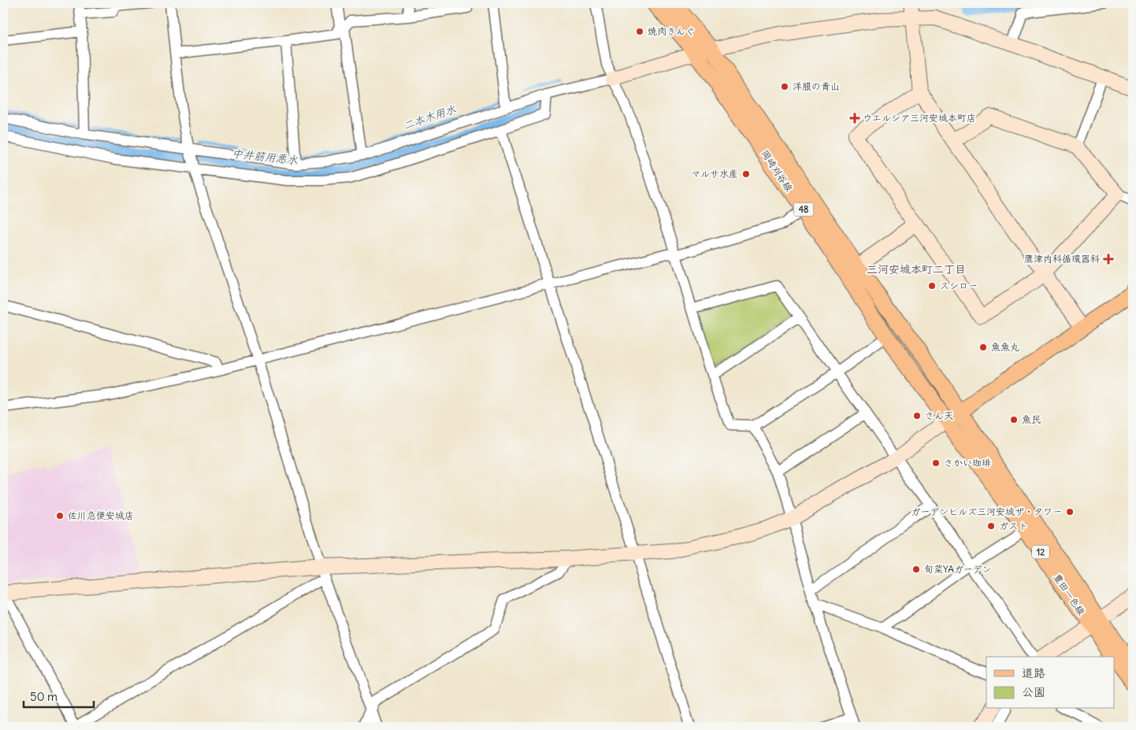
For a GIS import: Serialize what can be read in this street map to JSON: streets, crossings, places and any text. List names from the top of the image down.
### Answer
{
  "streets": {
    "main road": [
      "岡崎刈谷線",
      "48",
      "12",
      "豊田一色線"
    ]
  },
  "crossings": [
    ["岡崎刈谷線", "豊田一色線"]
  ],
  "districts": ["三河安城本町二丁目"],
  "water": ["二本木用水", "中井筋用悪水"],
  "places": {
    "other": [
      "焼肉きんぐ",
      "洋服の青山",
      "マルサ水産",
      "スシロー",
      "魚魚丸",
      "さん天",
      "魚民",
      "さかい珈琲",
      "ガーデンヒルズ三河安城ザ・タワー",
      "佐川急便安城店",
      "ガスト",
      "旬菜YAガーデン"
    ],
    "health": ["ウエルシア三河安城本町店", "鷹津内科循環器科"]
  },
  "legend": ["道路", "公園"],
  "scale_bar": "50 m"
}
